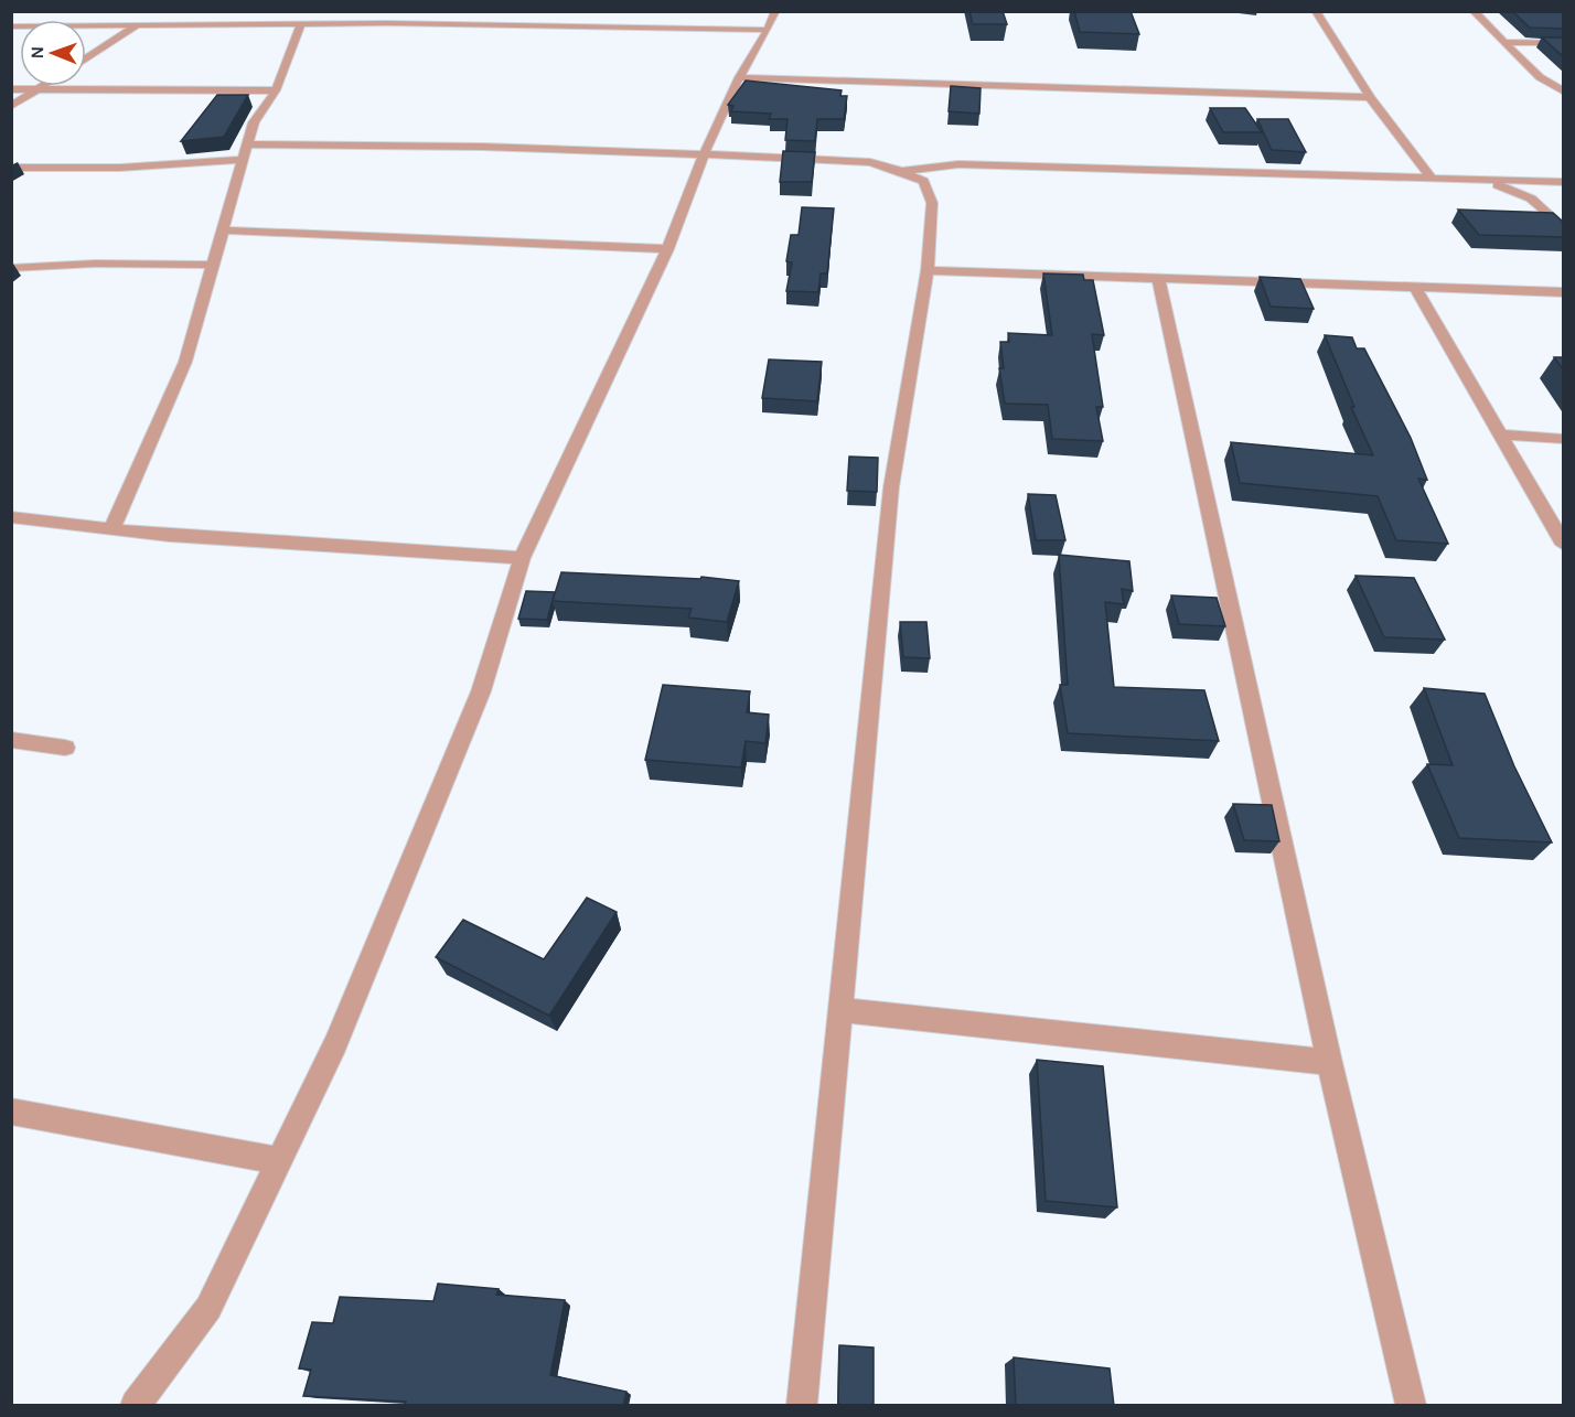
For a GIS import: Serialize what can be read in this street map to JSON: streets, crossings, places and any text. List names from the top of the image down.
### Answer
{
  "north": "left"
}
